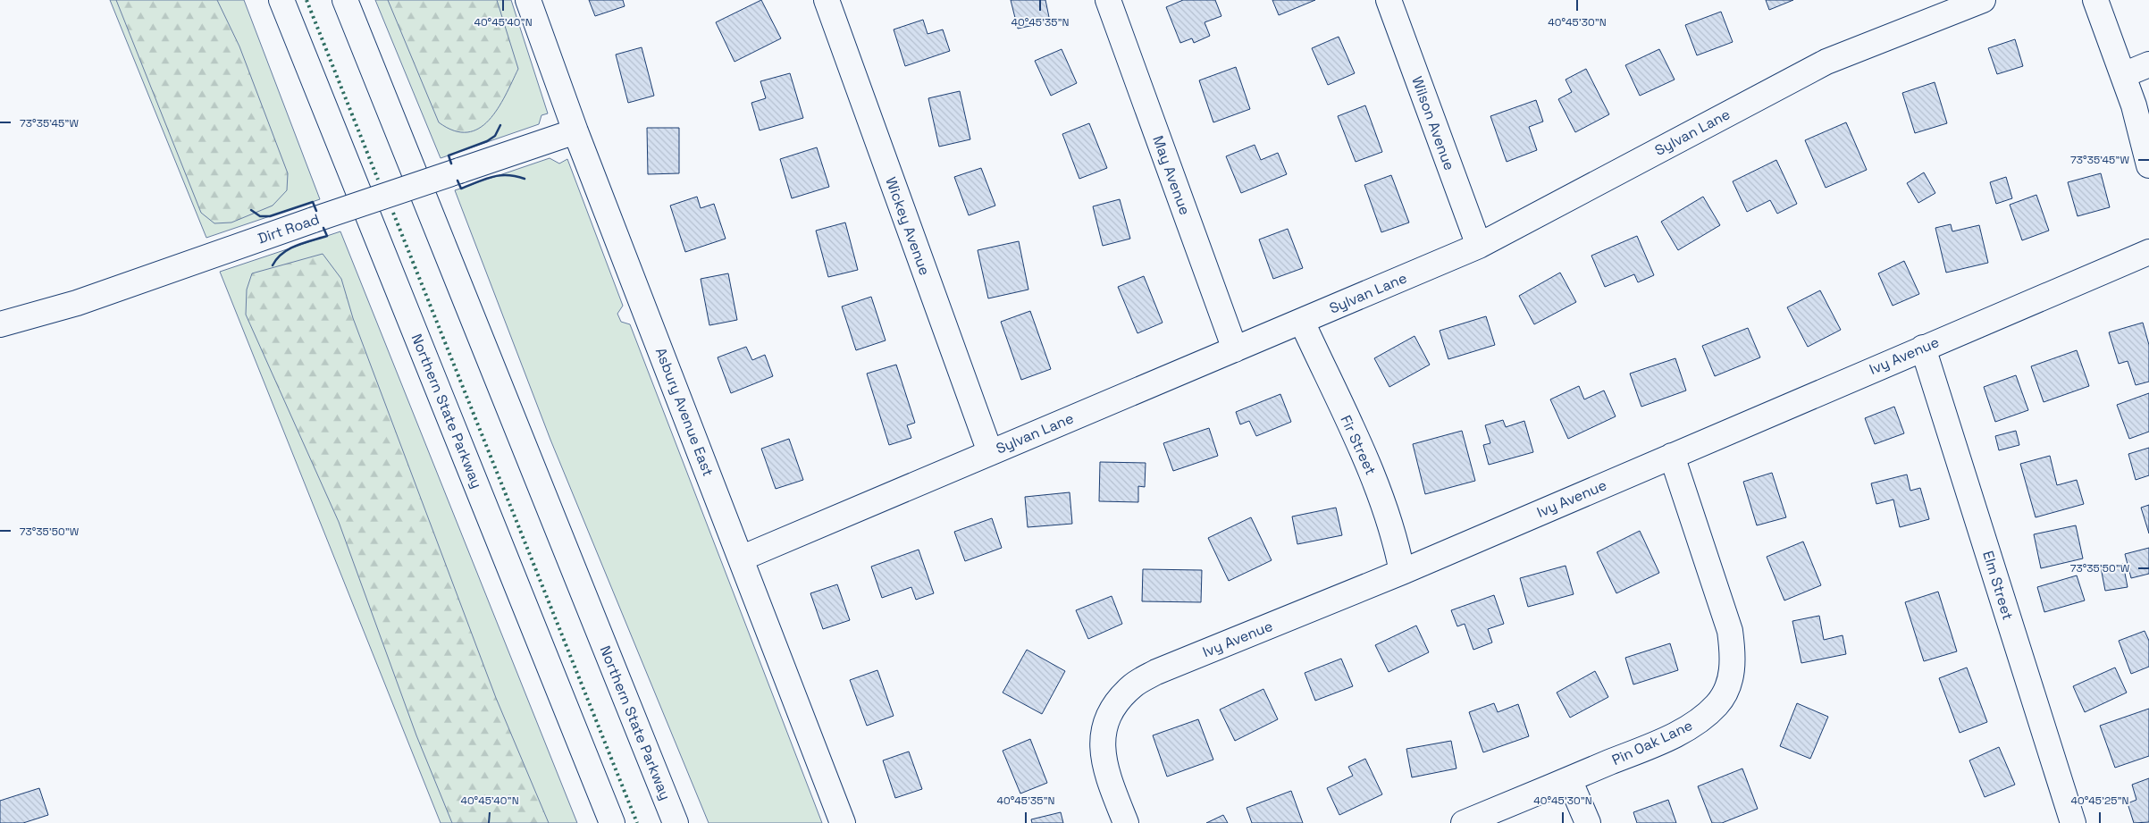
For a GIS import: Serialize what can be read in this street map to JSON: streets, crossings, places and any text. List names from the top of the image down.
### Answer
{
  "streets": {
    "main road": [
      "Wilson Avenue",
      "Sylvan Lane",
      "May Avenue",
      "Wickey Avenue",
      "Dirt Road",
      "Ivy Avenue",
      "Northern State Parkway",
      "Asbury Avenue East",
      "Fir Street",
      "Elm Street",
      "Pin Oak Lane"
    ]
  },
  "crossings": [
    ["Wilson Avenue", "Sylvan Lane"],
    ["Sylvan Lane", "May Avenue"],
    ["Sylvan Lane", "Wickey Avenue"],
    ["Sylvan Lane", "Asbury Avenue East"],
    ["Sylvan Lane", "Fir Street"],
    ["Dirt Road", "Asbury Avenue East"],
    ["Ivy Avenue", "Fir Street"],
    ["Ivy Avenue", "Elm Street"],
    ["Ivy Avenue", "Pin Oak Lane"]
  ],
  "coordinates": [
    "40°45'40\"N",
    "40°45'35\"N",
    "40°45'30\"N",
    "73°35'45\"W",
    "73°35'50\"W",
    "40°45'25\"N"
  ]
}
